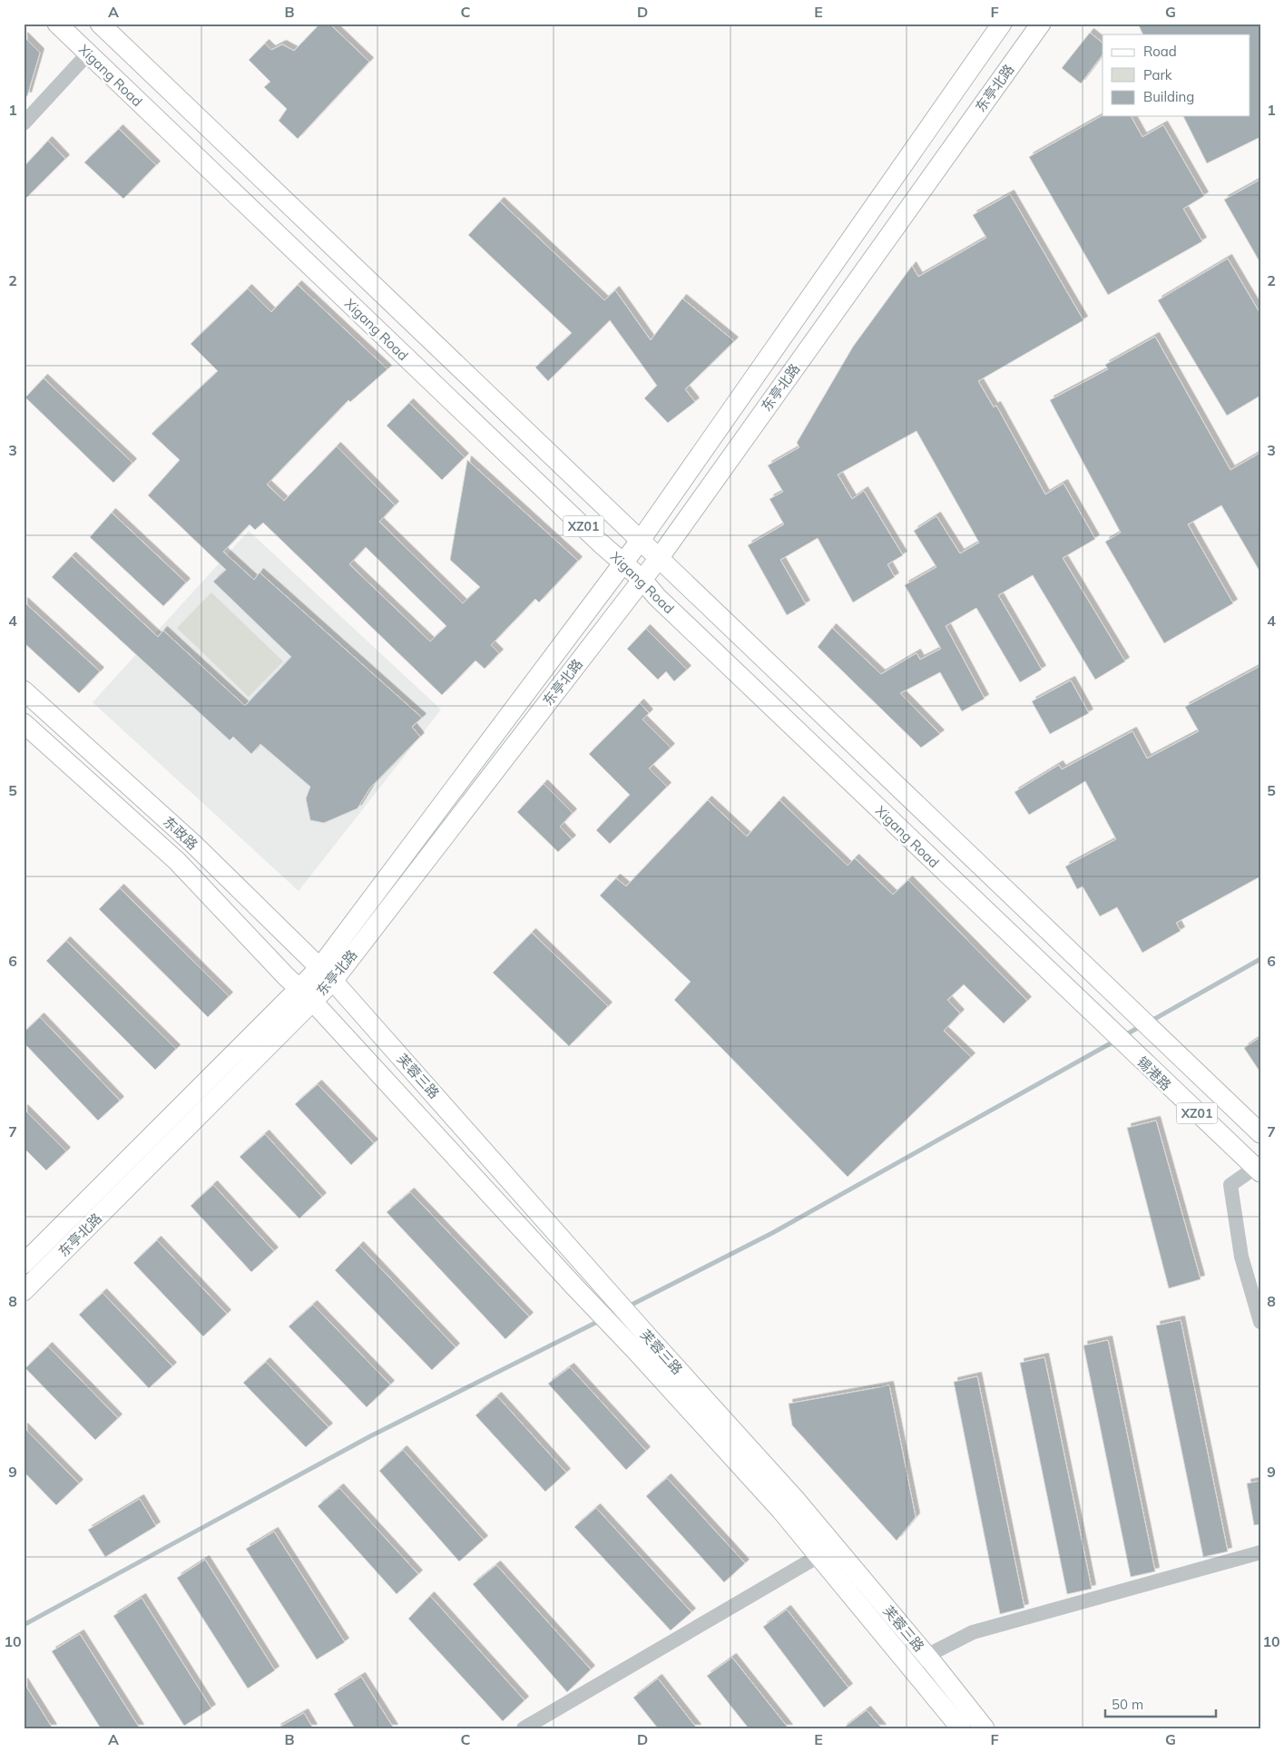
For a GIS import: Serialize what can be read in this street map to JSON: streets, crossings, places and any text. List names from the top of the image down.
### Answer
{
  "streets": {
    "main road": [
      "Xigang Road",
      "东亭北路",
      "XZ01",
      "东政路",
      "锡港路",
      "芙蓉三路"
    ]
  },
  "crossings": [
    ["Xigang Road", "东亭北路"],
    ["Xigang Road", "锡港路"],
    ["东亭北路", "东政路"],
    ["东亭北路", "芙蓉三路"],
    ["东政路", "芙蓉三路"]
  ],
  "legend": ["Road", "Park", "Building"],
  "scale_bar": "50 m",
  "grid": {
    "columns": [
      "A",
      "B",
      "C",
      "D",
      "E",
      "F",
      "G"
    ],
    "rows": [
      "1",
      "2",
      "3",
      "4",
      "5",
      "6",
      "7",
      "8",
      "9",
      "10"
    ]
  }
}
